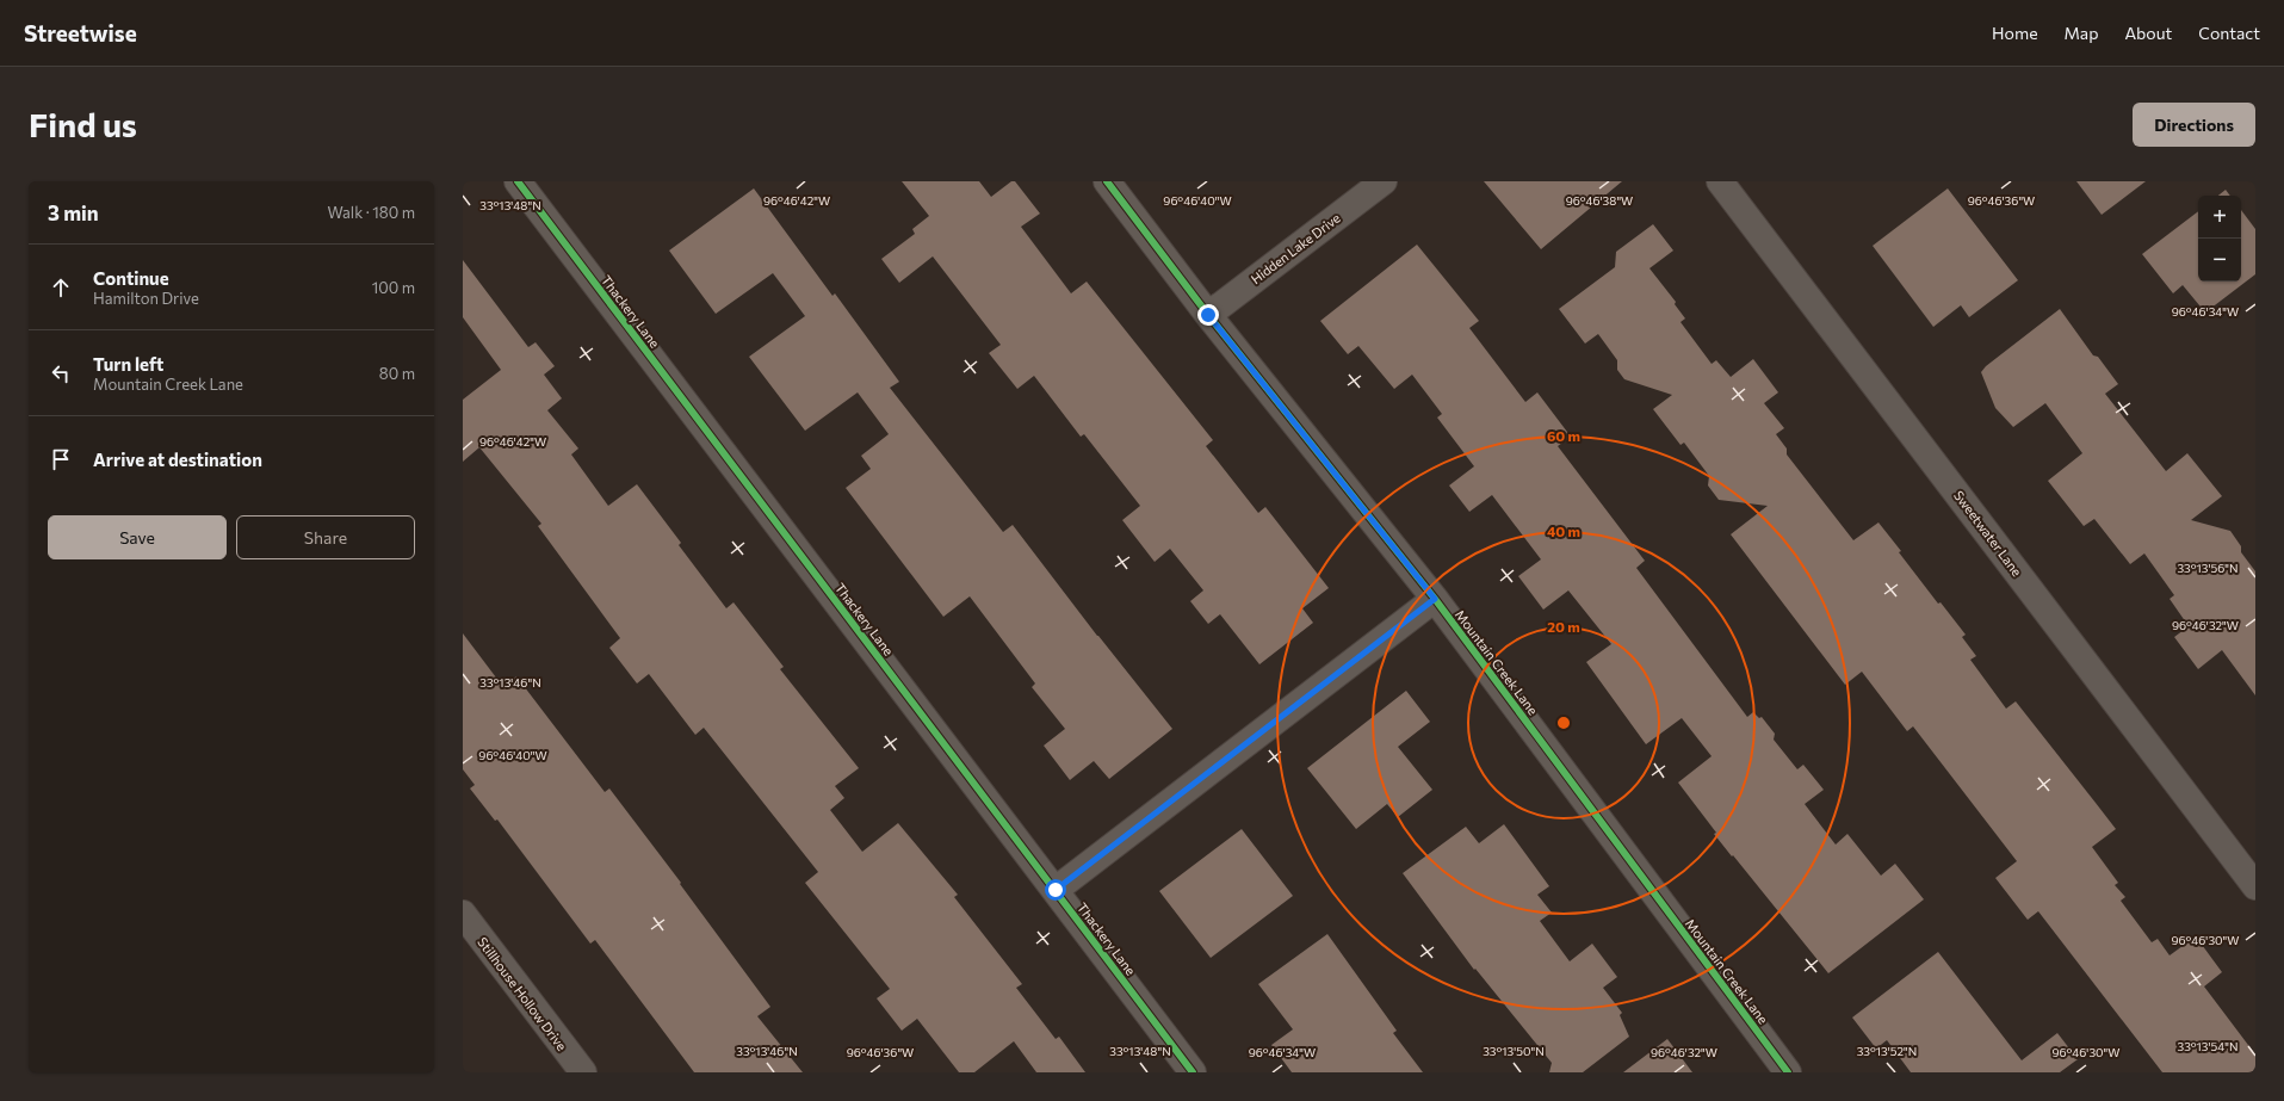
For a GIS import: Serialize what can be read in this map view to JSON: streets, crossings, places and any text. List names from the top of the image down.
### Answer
{
  "streets": {
    "street": [
      "Hidden Lake Drive",
      "Thackery Lane",
      "Sweetwater Lane",
      "Mountain Creek Lane",
      "Stillhouse Hollow Drive"
    ]
  },
  "crossings": [
    ["Hidden Lake Drive", "Mountain Creek Lane"]
  ],
  "page": {
    "header": "Streetwise",
    "nav": [
      "Home",
      "Map",
      "About",
      "Contact"
    ],
    "buttons": [
      "Directions",
      ["Save", "Share"]
    ],
    "title": "Find us",
    "heading": ["3 min", "Walk · 180 m"],
    "map_buttons": ["+", "−"],
    "list": [
      ["Continue", "Hamilton Drive", "100 m"],
      ["Turn left", "Mountain Creek Lane", "80 m"],
      "Arrive at destination"
    ]
  },
  "coordinates": [
    "96°46'42\"W",
    "96°46'40\"W",
    "96°46'38\"W",
    "96°46'36\"W",
    "33°13'48\"N",
    "96°46'34\"W",
    "33°13'56\"N",
    "96°46'32\"W",
    "33°13'46\"N",
    "96°46'30\"W",
    "33°13'54\"N",
    "33°13'50\"N",
    "33°13'52\"N"
  ],
  "rings": ["60 m", "40 m", "20 m"]
}
